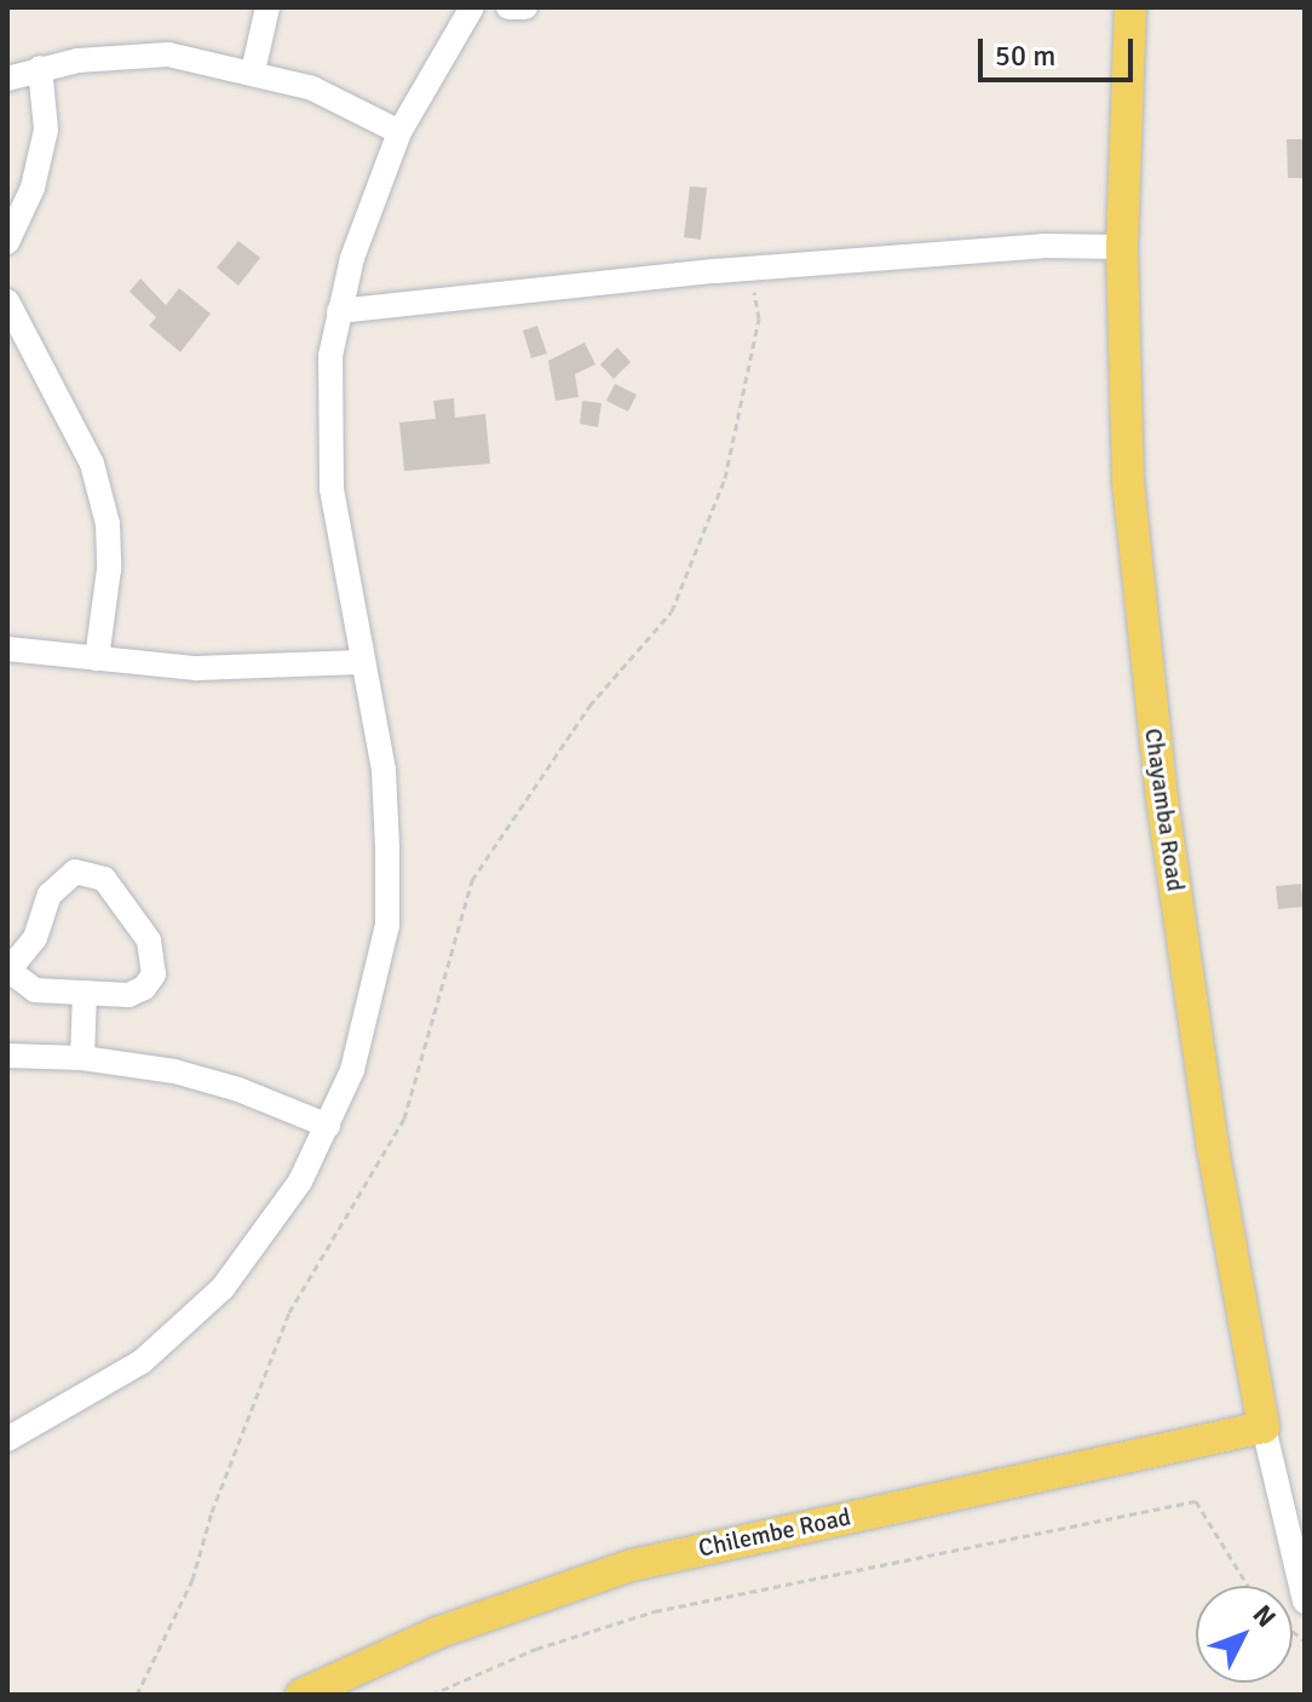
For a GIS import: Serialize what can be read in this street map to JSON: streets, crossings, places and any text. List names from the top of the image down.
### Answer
{
  "streets": {
    "main road": ["Chayamba Road", "Chilembe Road"]
  },
  "crossings": [
    ["Chayamba Road", "Chilembe Road"]
  ],
  "scale_bar": "50 m",
  "north": "top right"
}
